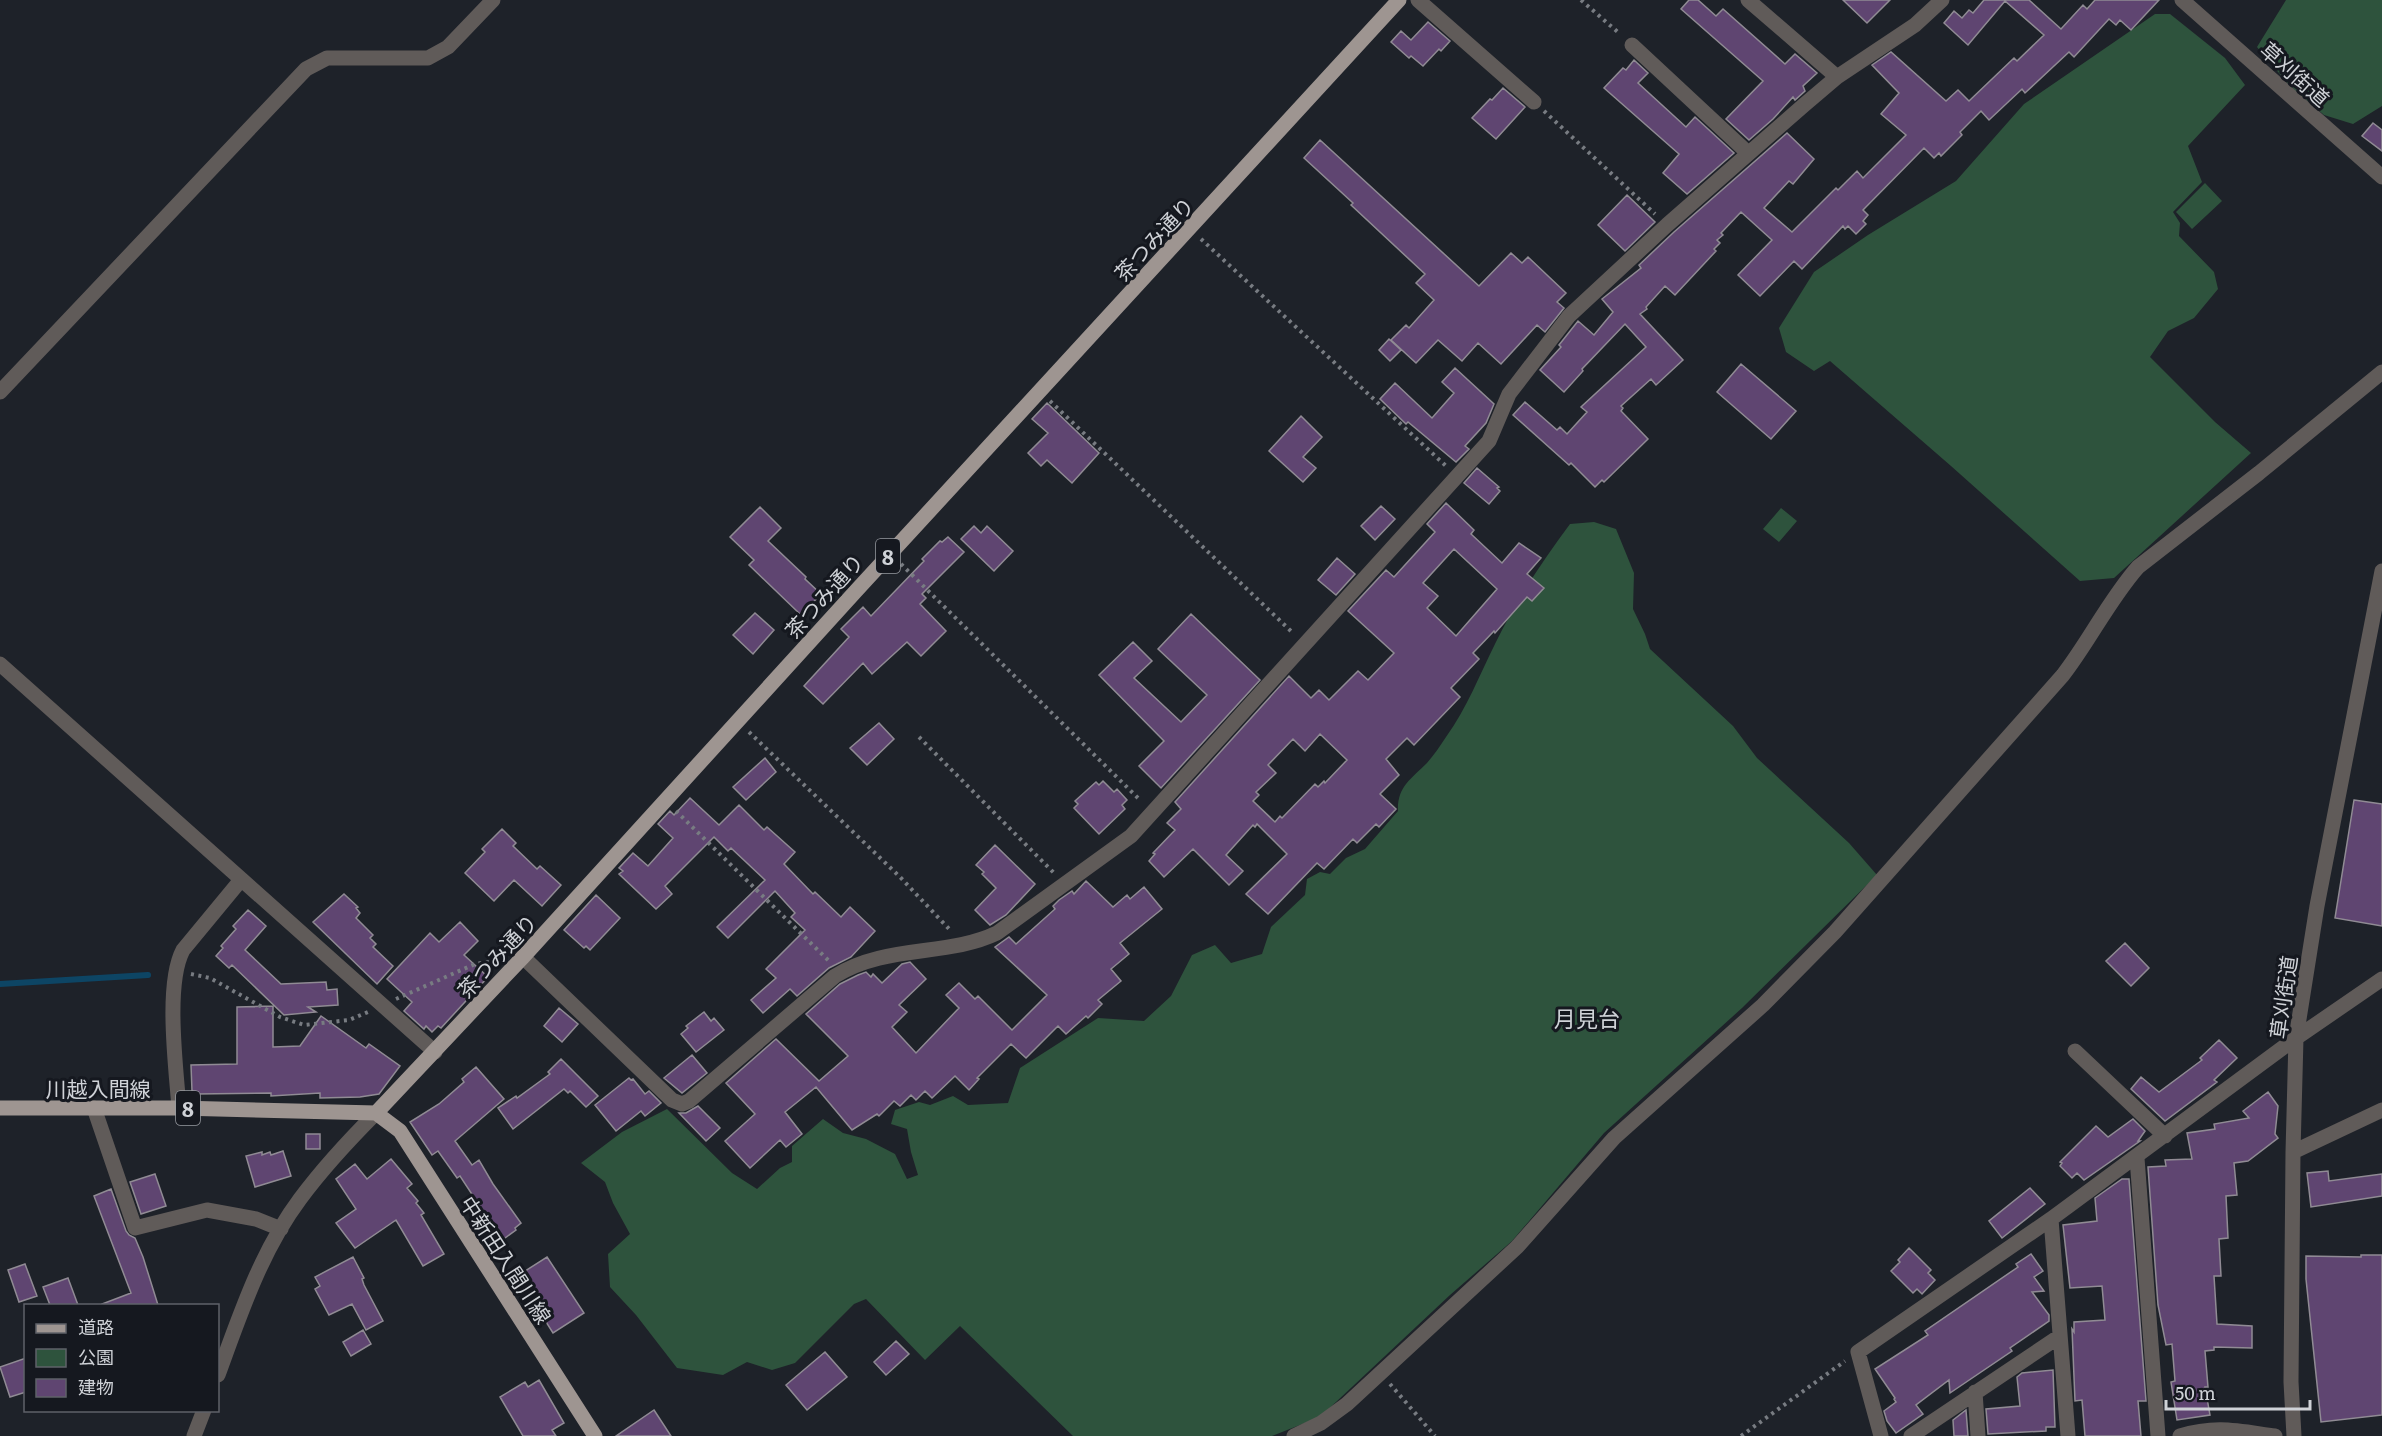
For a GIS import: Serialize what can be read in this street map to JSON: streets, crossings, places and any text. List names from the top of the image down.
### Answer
{
  "streets": {
    "main road": [
      "茶つみ通り",
      "8",
      "川越入間線",
      "中新田入間川線"
    ],
    "street": ["草刈街道"]
  },
  "crossings": [
    ["茶つみ通り", "川越入間線"],
    ["茶つみ通り", "中新田入間川線"],
    ["川越入間線", "中新田入間川線"]
  ],
  "districts": ["月見台"],
  "legend": ["道路", "公園", "建物"],
  "scale_bar": "50 m"
}
